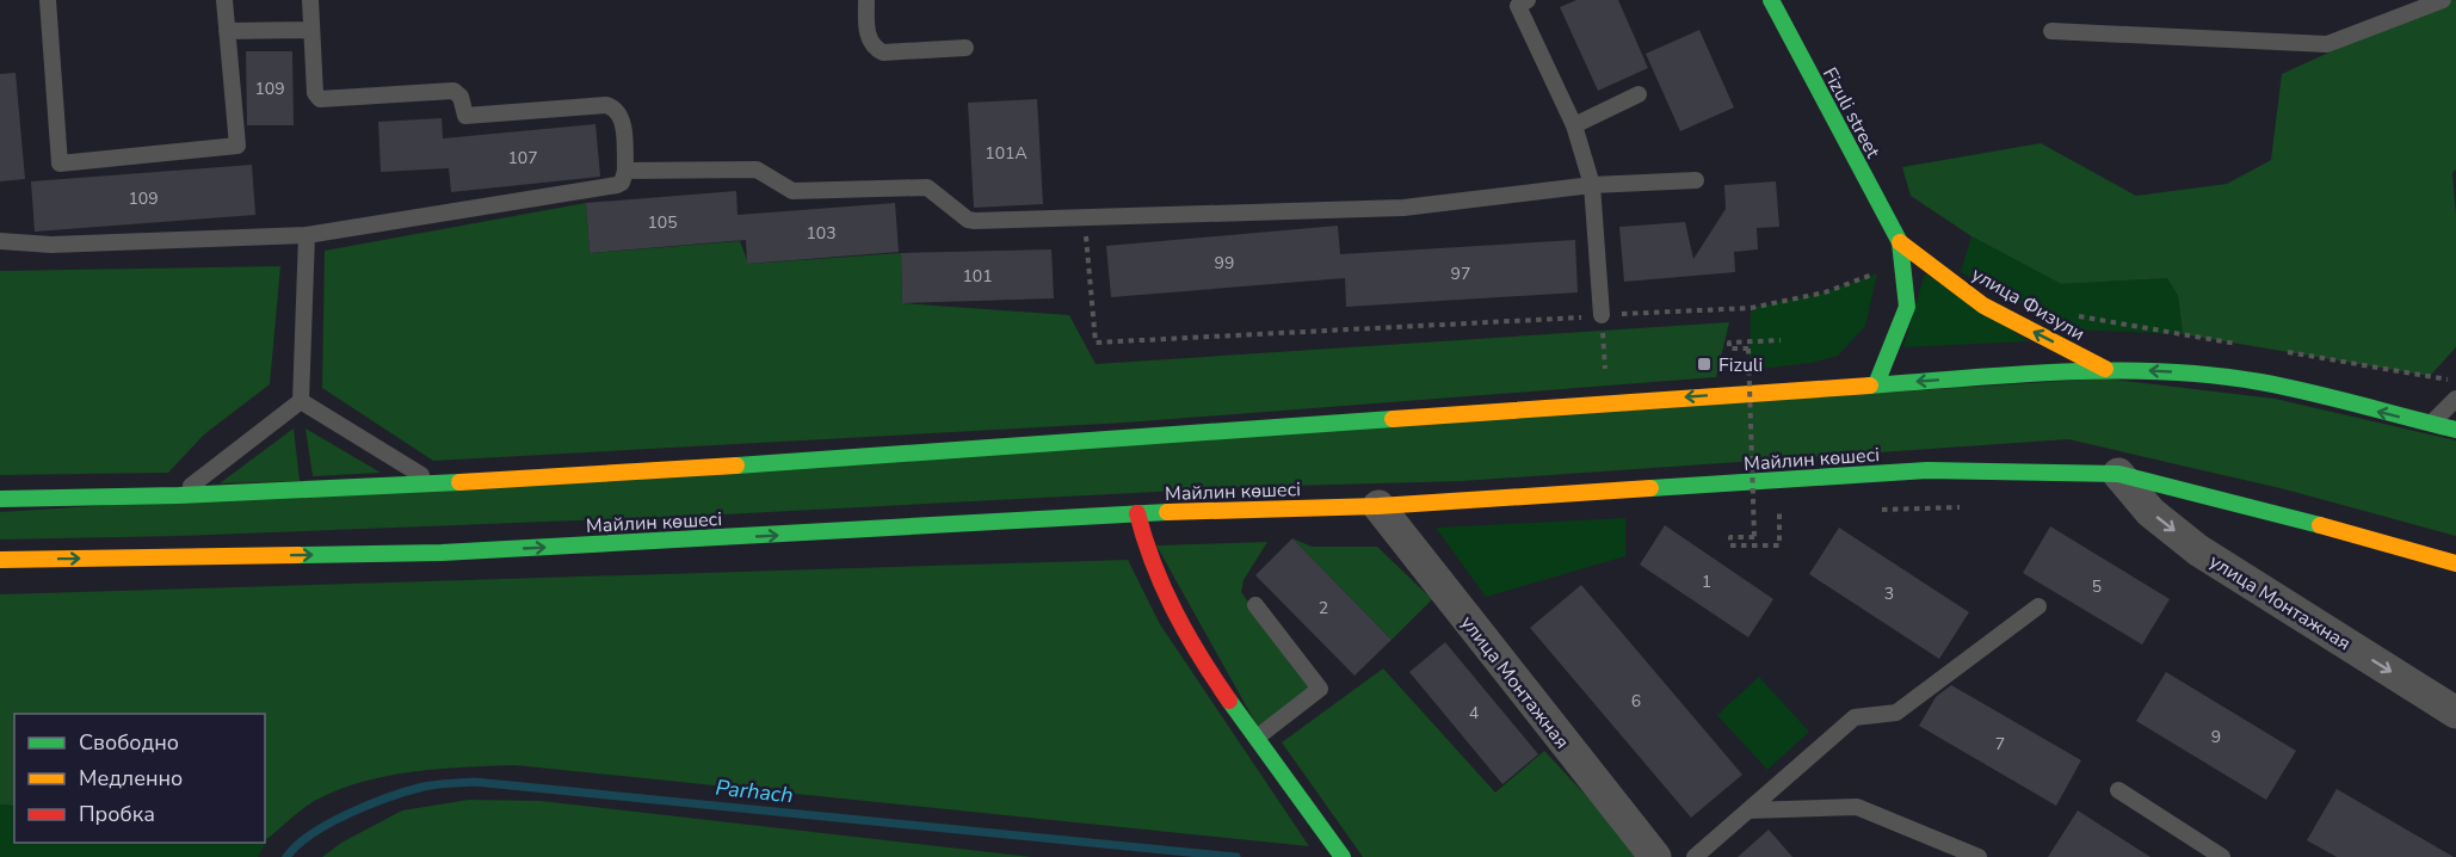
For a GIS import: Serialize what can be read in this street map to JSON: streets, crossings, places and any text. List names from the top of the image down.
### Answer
{
  "streets": {
    "main road": ["Fizuli street", "улица Физули", "Майлин көшесі"],
    "street": ["улица Монтажная"]
  },
  "crossings": [
    ["Fizuli street", "улица Физули"],
    ["Майлин көшесі", "улица Монтажная"]
  ],
  "one_way": ["улица Физули", "улица Монтажная"],
  "water": ["Parhach"],
  "places": {
    "transit": ["Fizuli"]
  },
  "house_numbers": [
    "109",
    "101А",
    "107",
    "109",
    "105",
    "103",
    "99",
    "97",
    "101",
    "1",
    "5",
    "3",
    "2",
    "6",
    "4",
    "9",
    "7"
  ],
  "legend": ["Свободно", "Медленно", "Пробка"]
}
